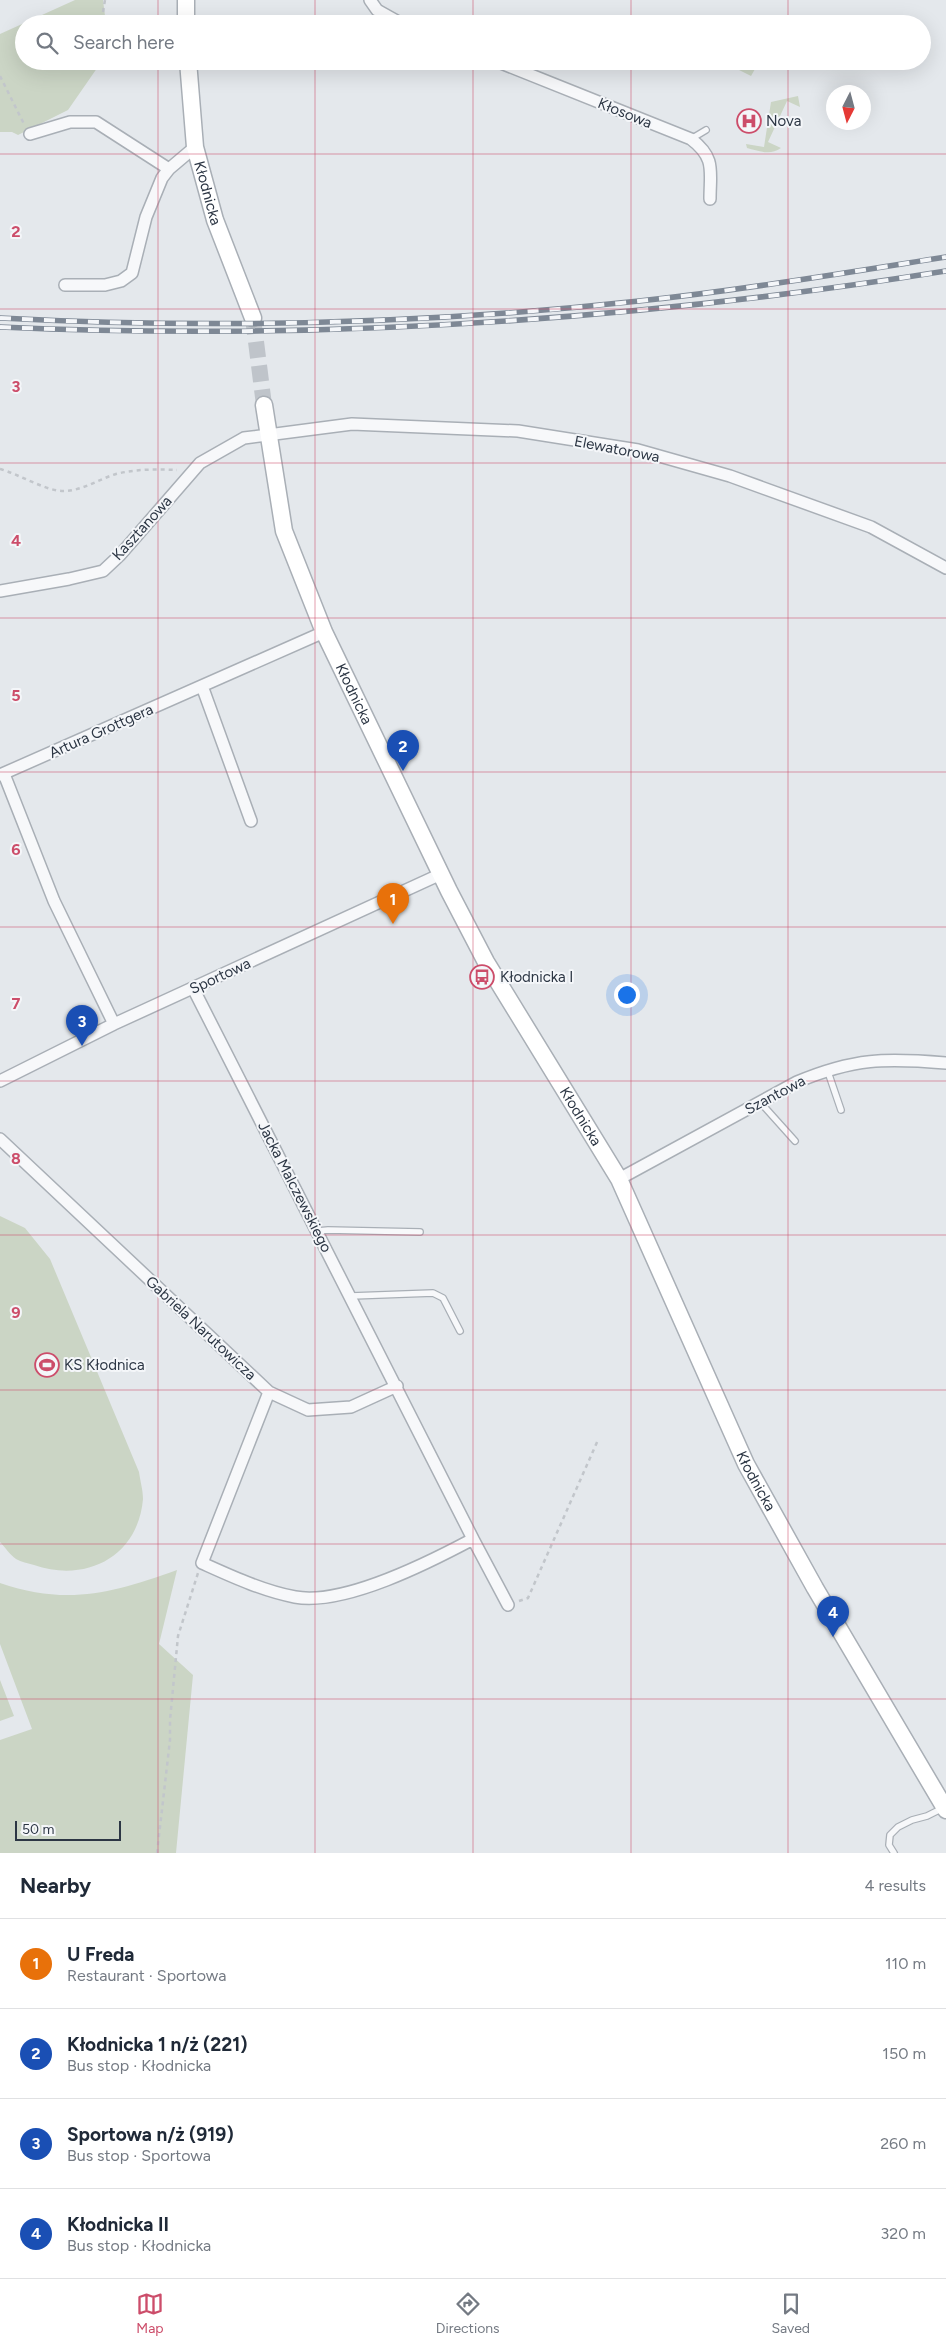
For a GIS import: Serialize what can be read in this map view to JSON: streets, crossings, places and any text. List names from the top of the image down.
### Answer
{
  "streets": {
    "main road": ["Kłodnicka"],
    "street": [
      "Kłosowa",
      "Elewatorowa",
      "Kasztanowa",
      "Artura Grottgera",
      "Sportowa",
      "Szantowa",
      "Jacka Malczewskiego",
      "Gabriela Narutowicza"
    ]
  },
  "crossings": [
    ["Kłodnicka", "Elewatorowa"],
    ["Kłodnicka", "Kasztanowa"],
    ["Kłodnicka", "Artura Grottgera"],
    ["Kłodnicka", "Sportowa"],
    ["Kłodnicka", "Szantowa"],
    ["Elewatorowa", "Kasztanowa"],
    ["Sportowa", "Jacka Malczewskiego"]
  ],
  "places": {
    "hospital": ["Nova"],
    "bus stop": ["Kłodnicka I"],
    "sports": ["KS Kłodnica"]
  },
  "scale_bar": "50 m",
  "north": "bottom",
  "page": {
    "search": "Search here",
    "pins": [
      "2",
      "1",
      "3",
      "4"
    ],
    "scale": "50 m",
    "heading": ["Nearby", "4 results"],
    "list": [
      {
        "mark": "1",
        "name": "U Freda",
        "note": "Restaurant · Sportowa",
        "value": "110 m"
      },
      {
        "mark": "2",
        "name": "Kłodnicka 1 n/ż (221)",
        "note": "Bus stop · Kłodnicka",
        "value": "150 m"
      },
      {
        "mark": "3",
        "name": "Sportowa n/ż (919)",
        "note": "Bus stop · Sportowa",
        "value": "260 m"
      },
      {
        "mark": "4",
        "name": "Kłodnicka II",
        "note": "Bus stop · Kłodnicka",
        "value": "320 m"
      }
    ],
    "nav": ["Map", "Directions", "Saved"]
  },
  "grid": {
    "rows": [
      "2",
      "3",
      "4",
      "5",
      "6",
      "7",
      "8",
      "9"
    ]
  }
}
